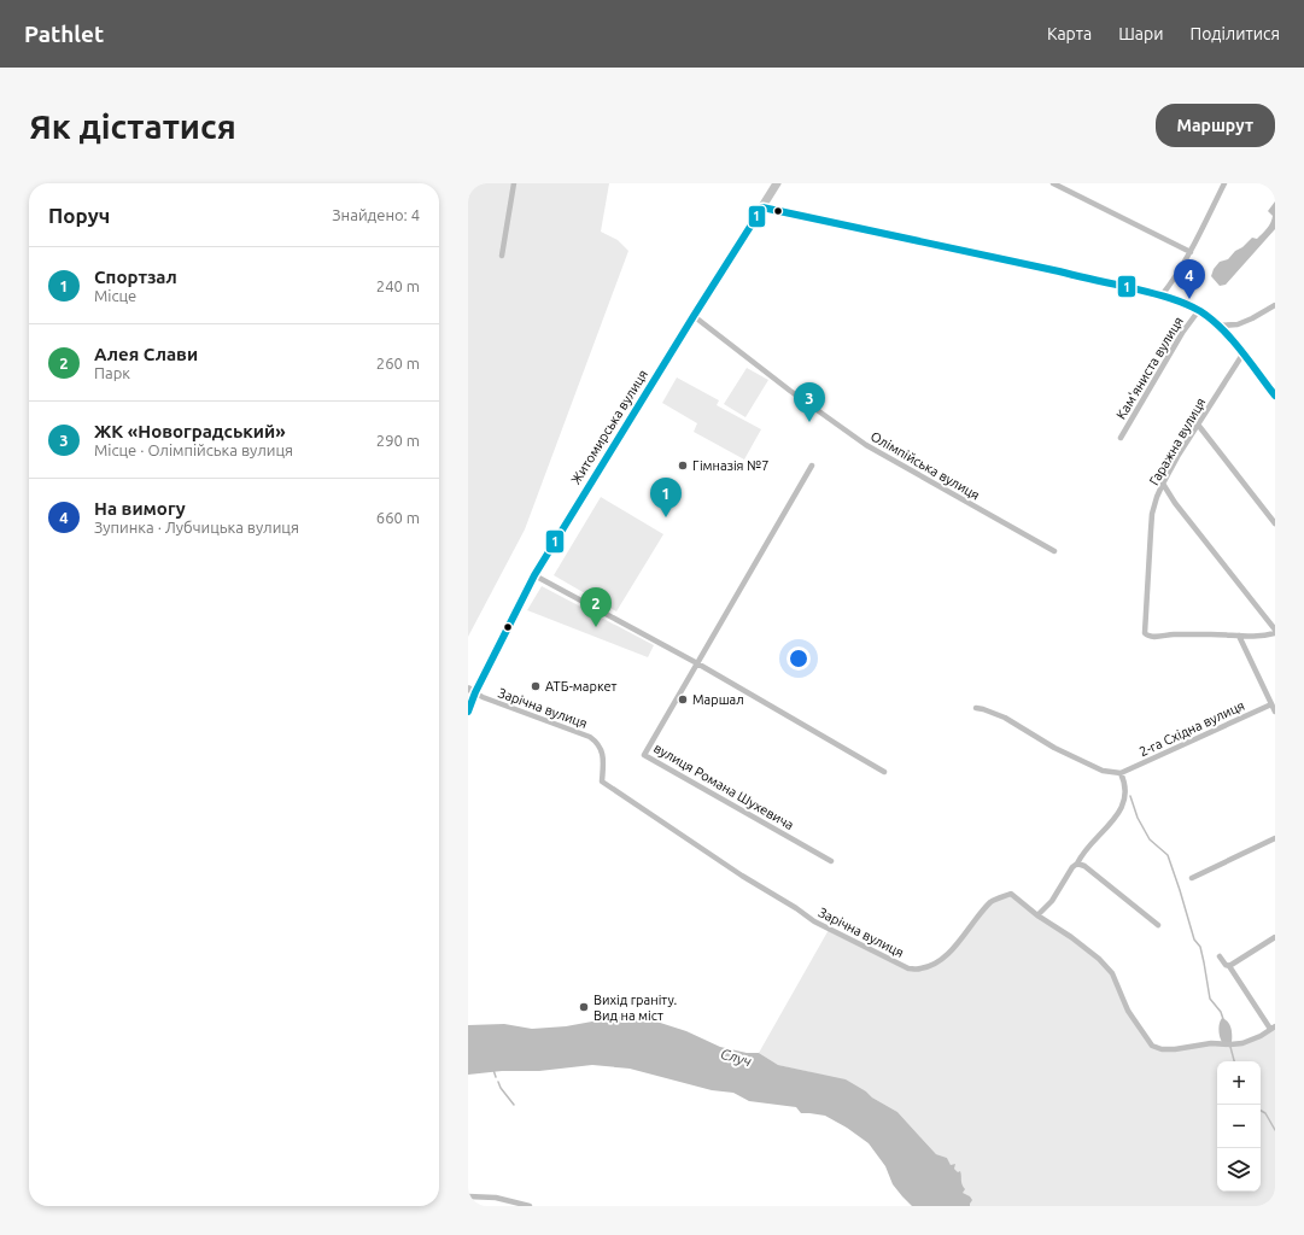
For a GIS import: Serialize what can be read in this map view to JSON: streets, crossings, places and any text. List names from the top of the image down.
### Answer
{
  "streets": {
    "main road": ["Житомирська вулиця"],
    "street": [
      "Кам'яниста вулиця",
      "Гаражна вулиця",
      "Олімпійська вулиця",
      "Зарічна вулиця",
      "2-га Східна вулиця",
      "вулиця Романа Шухевича"
    ]
  },
  "crossings": [
    ["Житомирська вулиця", "Олімпійська вулиця"],
    ["Житомирська вулиця", "Зарічна вулиця"]
  ],
  "water": ["Случ"],
  "places": [
    "Гімназія №7",
    "АТБ-маркет",
    "Маршал",
    "Вихід граніту. Вид на міст"
  ],
  "lines": ["transit line 1"],
  "page": {
    "header": "Pathlet",
    "nav": ["Карта", "Шари", "Поділитися"],
    "buttons": "Маршрут",
    "title": "Як дістатися",
    "heading": ["Поруч", "Знайдено: 4"],
    "list": [
      {
        "mark": "1",
        "name": "Спортзал",
        "note": "Місце",
        "value": "240 m"
      },
      {
        "mark": "2",
        "name": "Алея Слави",
        "note": "Парк",
        "value": "260 m"
      },
      {
        "mark": "3",
        "name": "ЖК «Новоградський»",
        "note": "Місце · Олімпійська вулиця",
        "value": "290 m"
      },
      {
        "mark": "4",
        "name": "На вимогу",
        "note": "Зупинка · Лубчицька вулиця",
        "value": "660 m"
      }
    ],
    "pins": [
      "4",
      "3",
      "1",
      "2"
    ],
    "map_buttons": ["+", "−"]
  }
}
